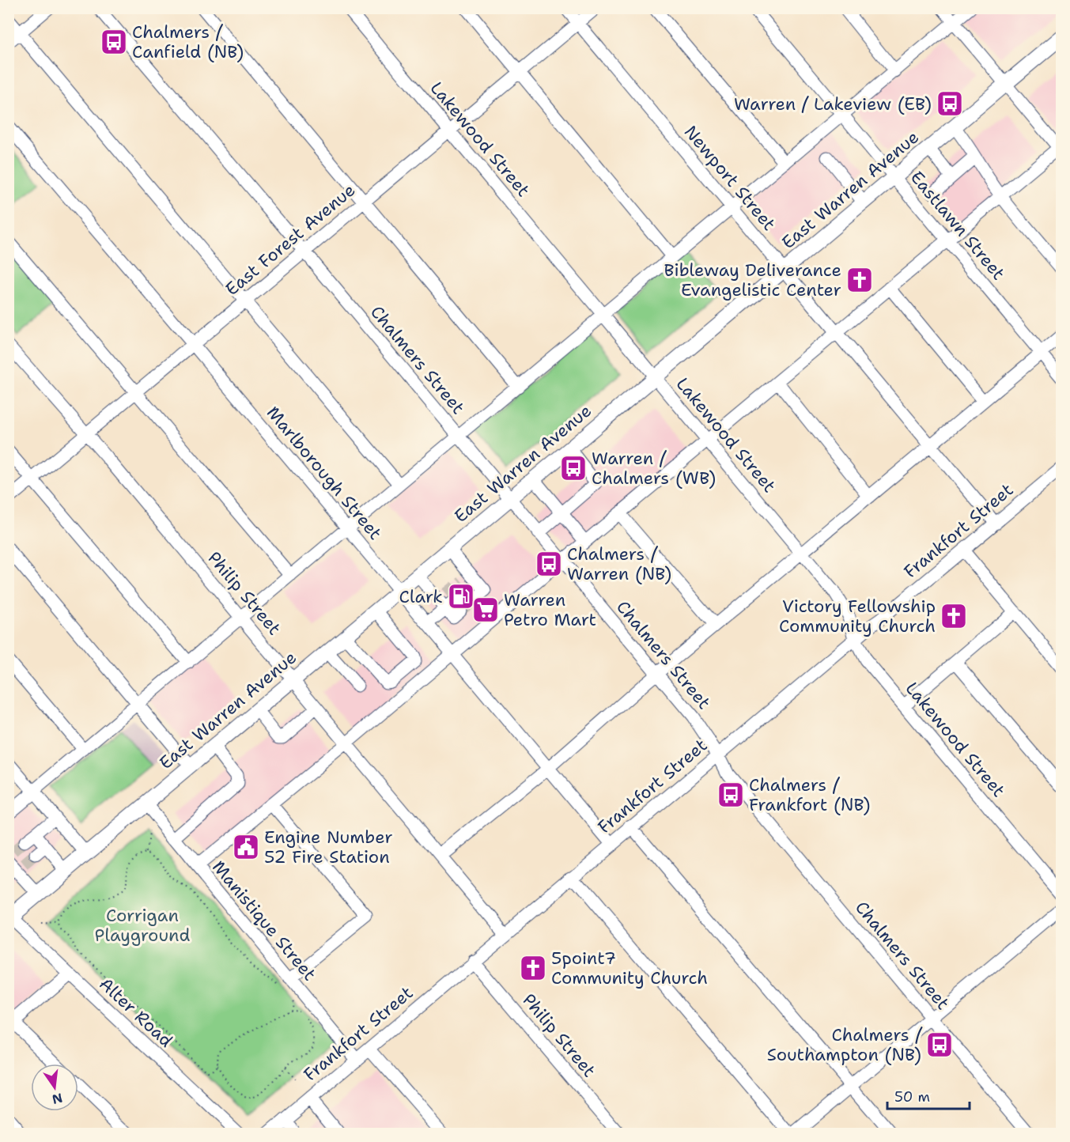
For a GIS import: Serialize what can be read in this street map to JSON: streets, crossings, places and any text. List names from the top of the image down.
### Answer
{
  "streets": {
    "main road": ["East Warren Avenue"],
    "street": [
      "Lakewood Street",
      "Newport Street",
      "Eastlawn Street",
      "East Forest Avenue",
      "Chalmers Street",
      "Marlborough Street",
      "Frankfort Street",
      "Philip Street",
      "Manistique Street",
      "Alter Road"
    ]
  },
  "crossings": [
    ["Lakewood Street", "East Warren Avenue"],
    ["Lakewood Street", "East Forest Avenue"],
    ["Lakewood Street", "Frankfort Street"],
    ["Newport Street", "East Warren Avenue"],
    ["Newport Street", "East Forest Avenue"],
    ["Newport Street", "Frankfort Street"],
    ["East Warren Avenue", "Eastlawn Street"],
    ["East Warren Avenue", "Chalmers Street"],
    ["East Warren Avenue", "Marlborough Street"],
    ["East Warren Avenue", "Philip Street"],
    ["East Warren Avenue", "Manistique Street"],
    ["East Warren Avenue", "Alter Road"],
    ["East Forest Avenue", "Chalmers Street"],
    ["East Forest Avenue", "Marlborough Street"],
    ["East Forest Avenue", "Philip Street"],
    ["Chalmers Street", "Frankfort Street"],
    ["Marlborough Street", "Frankfort Street"],
    ["Frankfort Street", "Philip Street"],
    ["Frankfort Street", "Manistique Street"]
  ],
  "parks": ["Corrigan Playground"],
  "places": {
    "bus stop": [
      "Chalmers / Canfield (NB)",
      "Warren / Lakeview (EB)",
      "Warren / Chalmers (WB)",
      "Chalmers / Warren (NB)",
      "Chalmers / Frankfort (NB)",
      "Chalmers / Southampton (NB)"
    ],
    "church": ["Bibleway Deliverance Evangelistic Center", "Victory Fellowship Community Church", "5point7 Community Church"],
    "fuel station": ["Clark"],
    "supermarket": ["Warren Petro Mart"],
    "public building": ["Engine Number 52 Fire Station"]
  },
  "scale_bar": "50 m",
  "north": "bottom"
}
